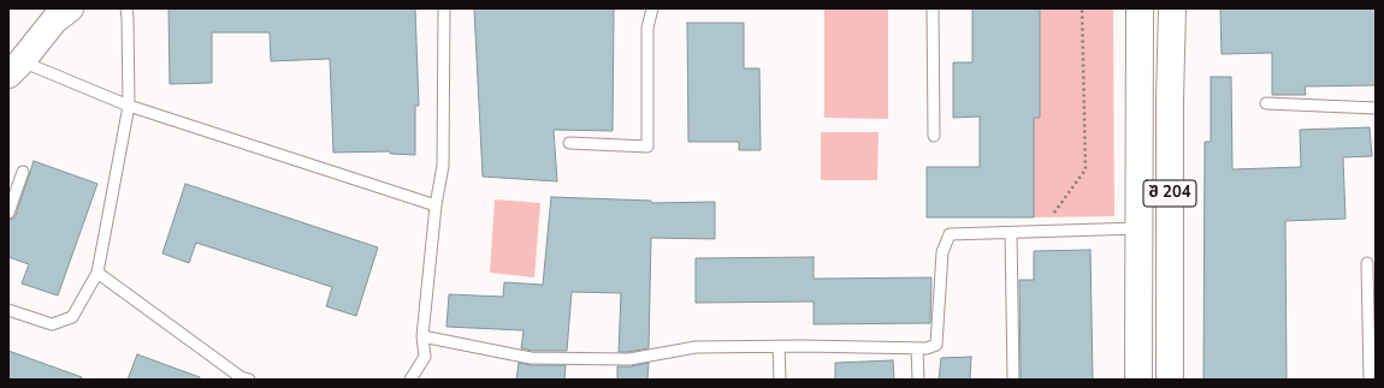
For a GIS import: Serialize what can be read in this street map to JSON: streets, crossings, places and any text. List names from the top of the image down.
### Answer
{
  "streets": {
    "main road": ["შ 204"]
  }
}
